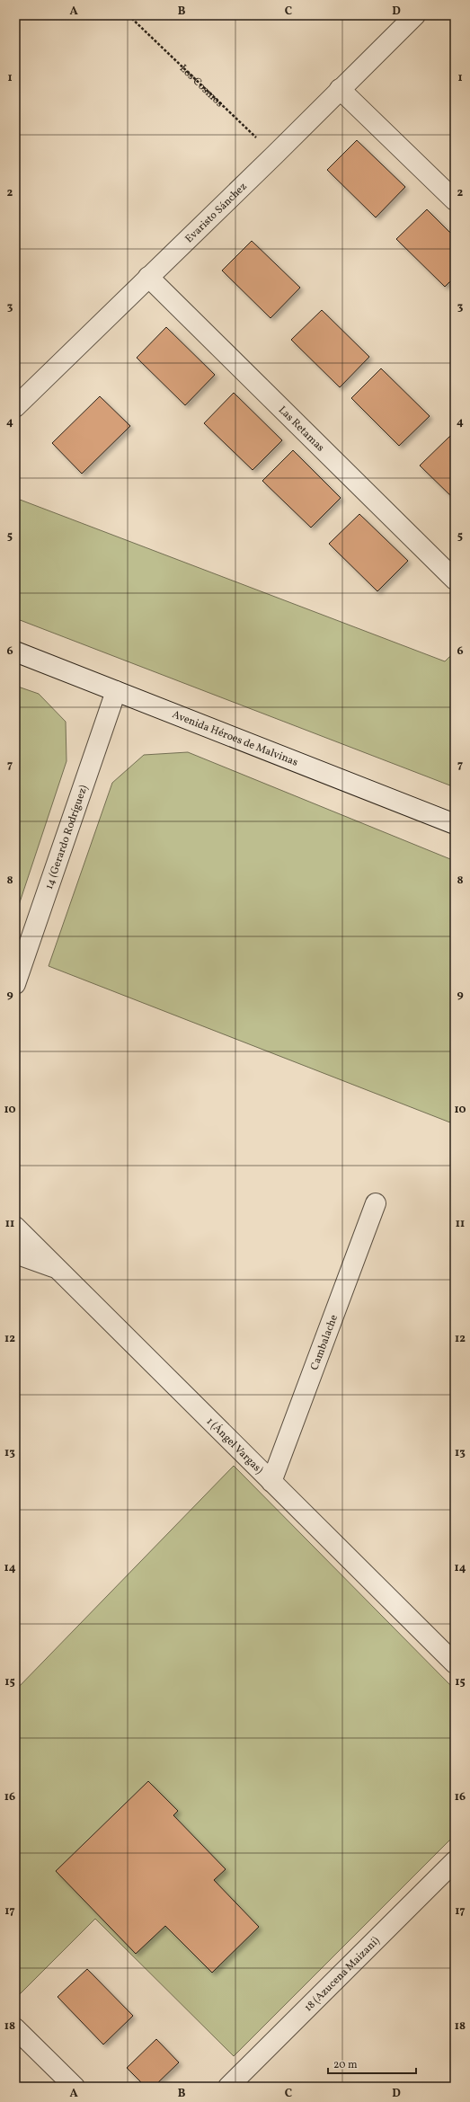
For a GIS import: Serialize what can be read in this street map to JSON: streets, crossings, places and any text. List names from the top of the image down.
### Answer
{
  "streets": {
    "street": [
      "Evaristo Sánchez",
      "Las Retamas",
      "Avenida Héroes de Malvinas",
      "14 (Gerardo Rodríguez)",
      "Cambalache",
      "1 (Ángel Vargas)",
      "18 (Azucena Maizani)"
    ],
    "path": ["Los Cosmos"]
  },
  "crossings": [
    ["Los Cosmos", "Evaristo Sánchez"],
    ["Evaristo Sánchez", "Las Retamas"],
    ["Avenida Héroes de Malvinas", "14 (Gerardo Rodríguez)"],
    ["Cambalache", "1 (Ángel Vargas)"]
  ],
  "scale_bar": "20 m",
  "grid": {
    "columns": [
      "A",
      "B",
      "C",
      "D"
    ],
    "rows": [
      "1",
      "2",
      "3",
      "4",
      "5",
      "6",
      "7",
      "8",
      "9",
      "10",
      "11",
      "12",
      "13",
      "14",
      "15",
      "16",
      "17",
      "18"
    ]
  }
}
